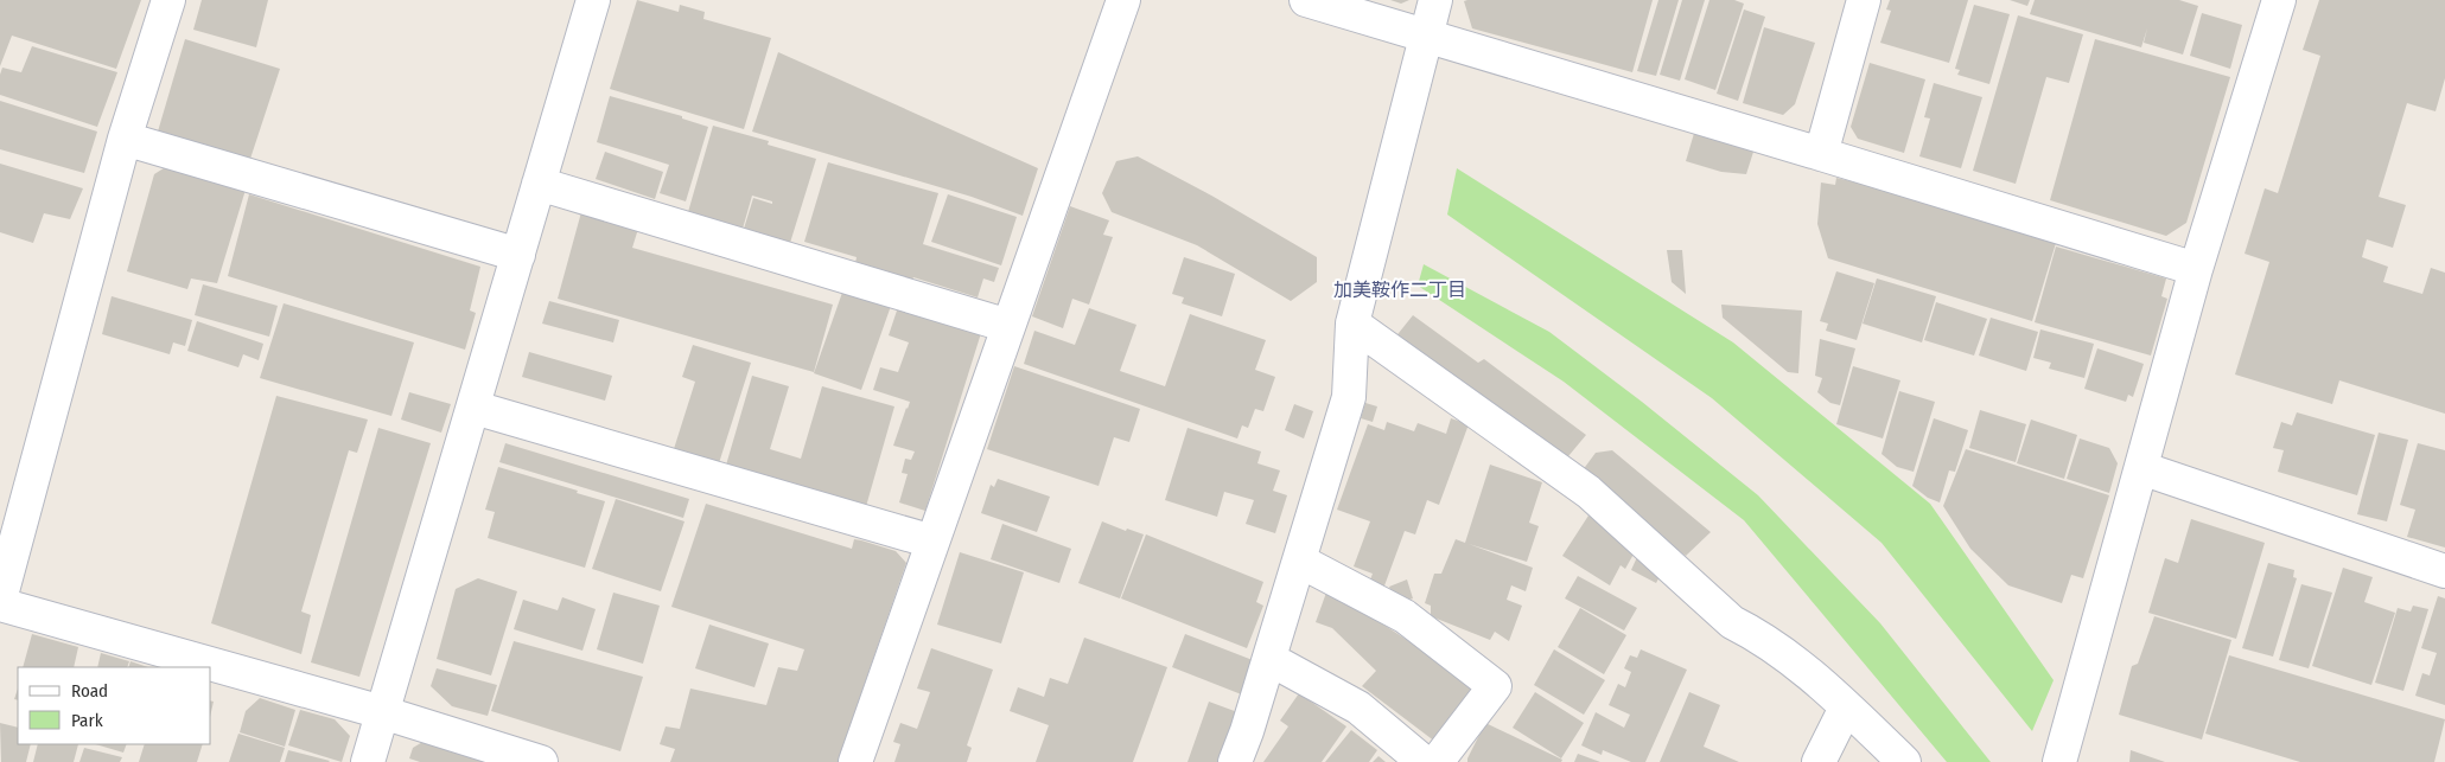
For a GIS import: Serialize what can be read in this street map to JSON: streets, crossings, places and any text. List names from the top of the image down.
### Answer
{
  "districts": ["加美鞍作二丁目"],
  "legend": ["Road", "Park"]
}
